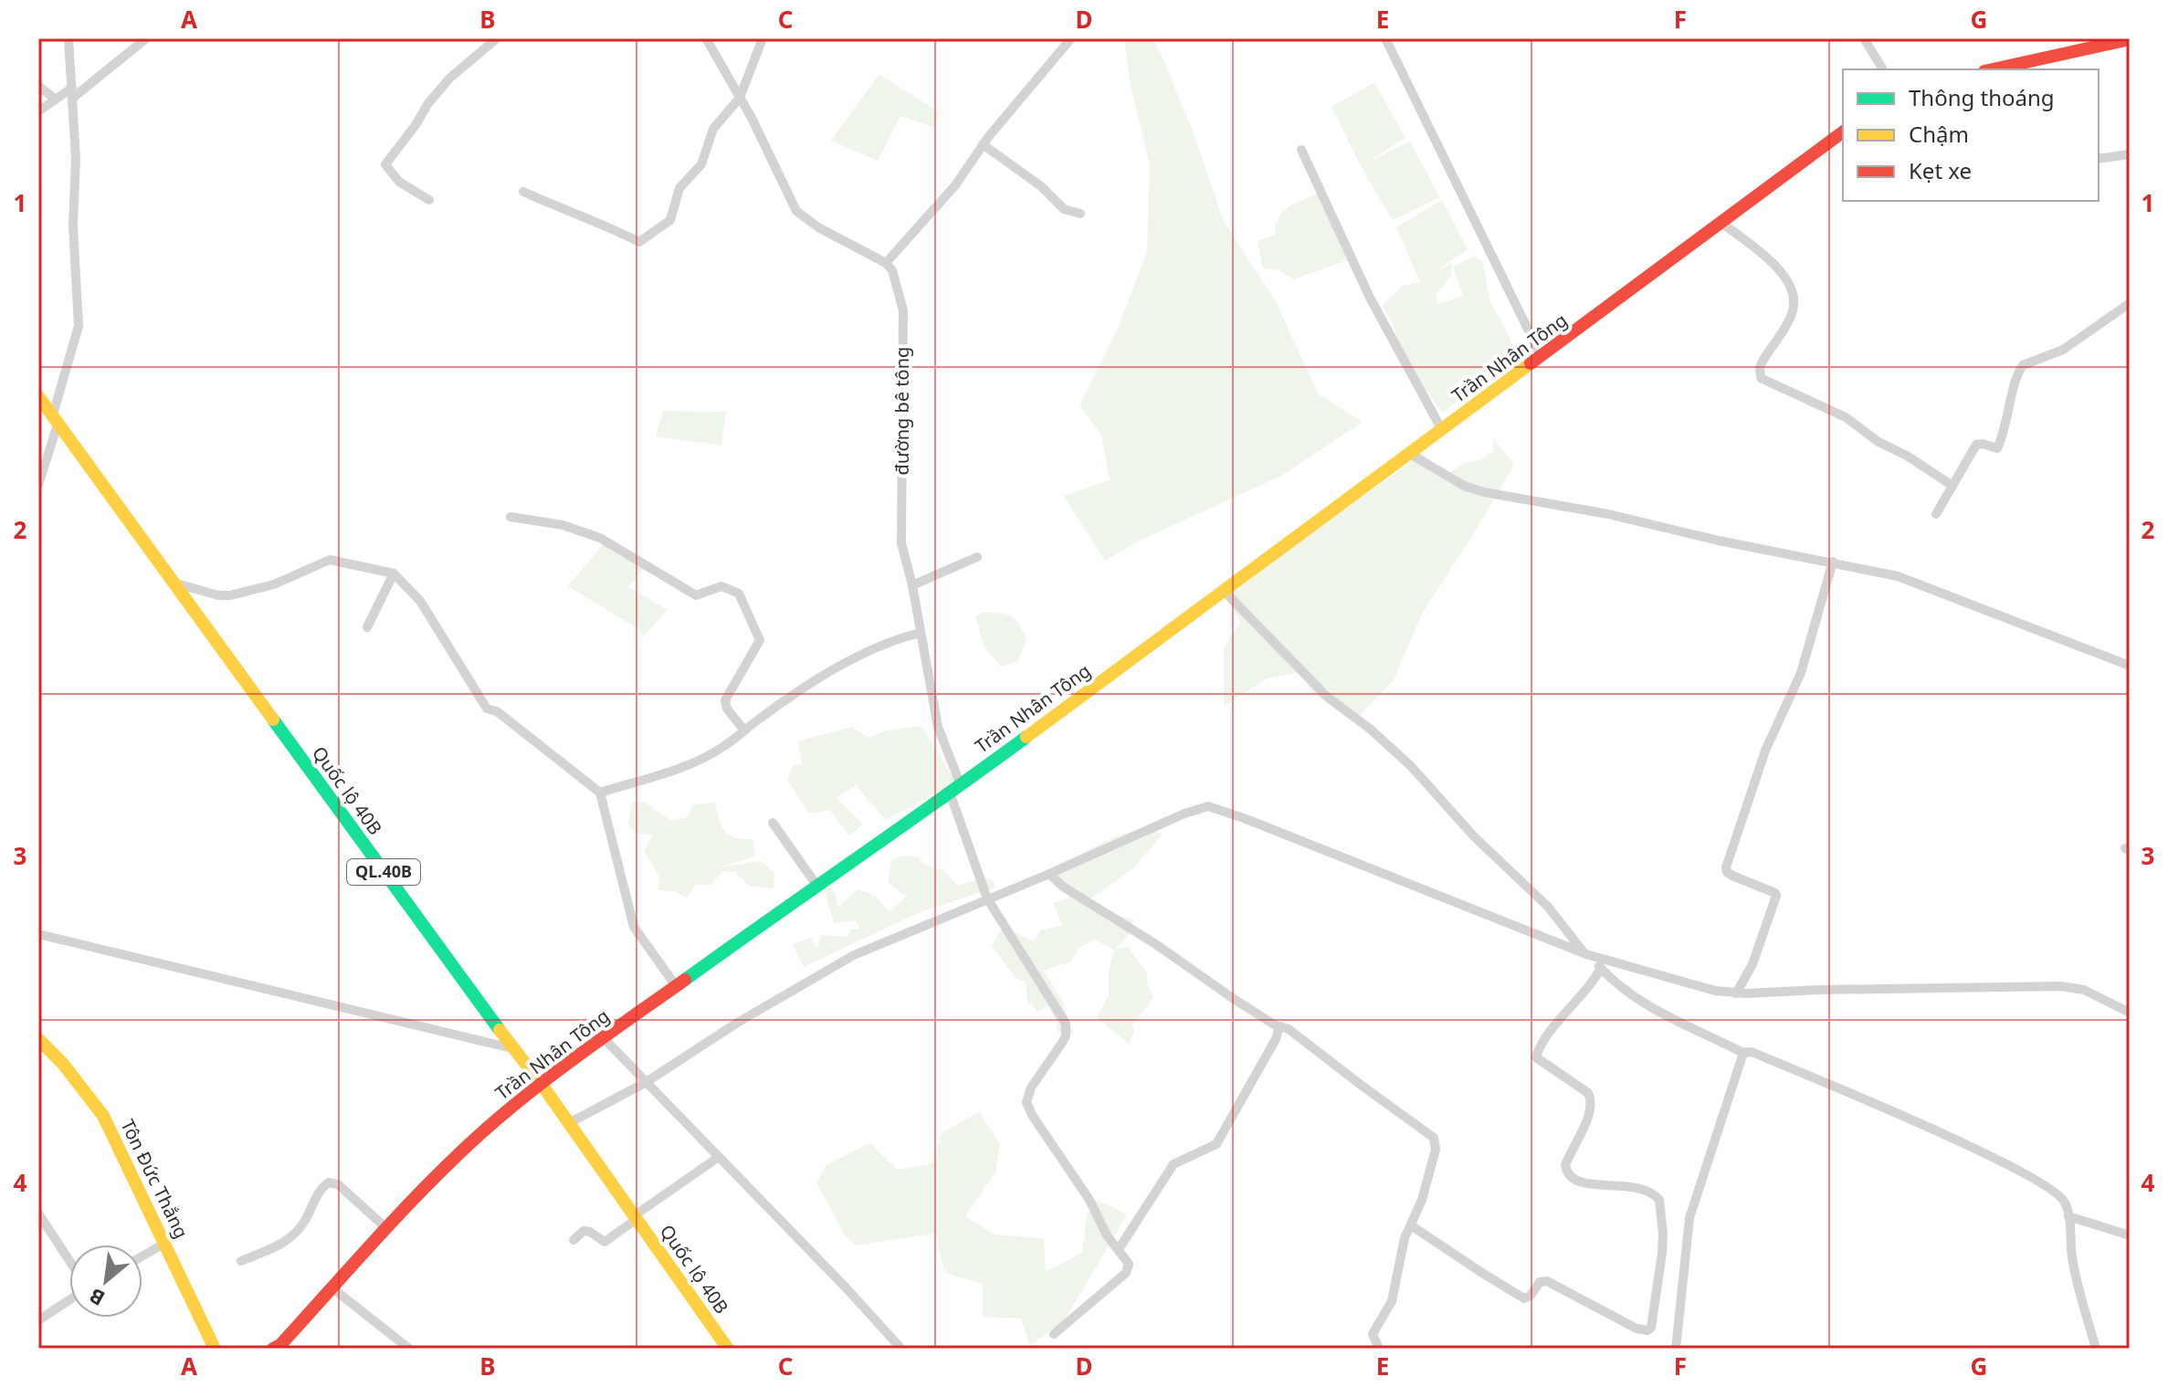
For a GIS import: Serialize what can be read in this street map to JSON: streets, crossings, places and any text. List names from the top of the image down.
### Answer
{
  "streets": {
    "main road": [
      "Trần Nhân Tông",
      "Quốc lộ 40B",
      "QL.40B",
      "Tôn Đức Thắng"
    ],
    "street": ["đường bê tông"]
  },
  "crossings": [
    ["Trần Nhân Tông", "đường bê tông"],
    ["Trần Nhân Tông", "Quốc lộ 40B"]
  ],
  "legend": ["Thông thoáng", "Chậm", "Kẹt xe"],
  "north": "bottom left",
  "grid": {
    "columns": [
      "A",
      "B",
      "C",
      "D",
      "E",
      "F",
      "G"
    ],
    "rows": [
      "1",
      "2",
      "3",
      "4"
    ]
  }
}
